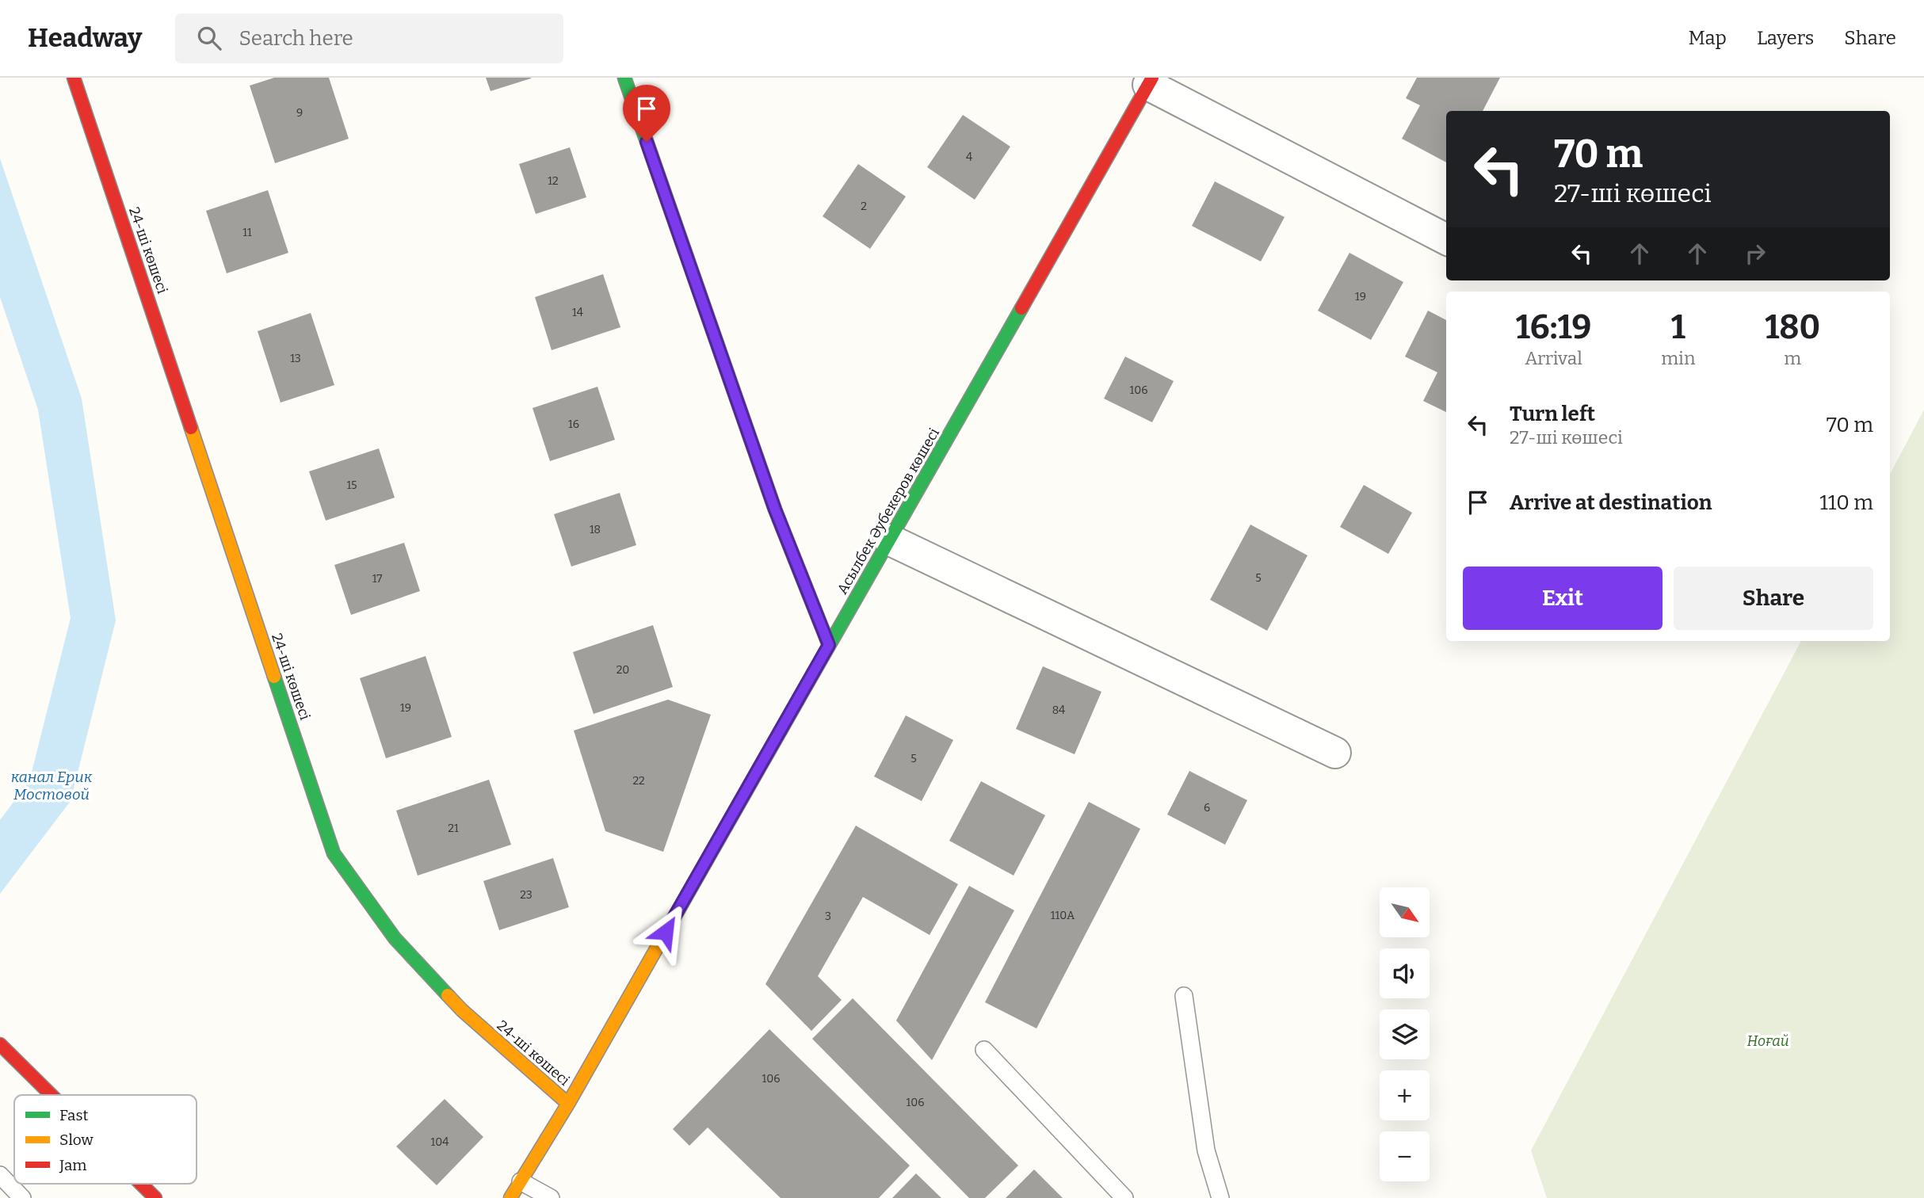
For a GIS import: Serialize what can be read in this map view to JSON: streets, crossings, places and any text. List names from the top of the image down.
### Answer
{
  "streets": {
    "street": ["24-ші көшесі", "Асылбек Әубекеров көшесі"]
  },
  "crossings": [
    ["24-ші көшесі", "Асылбек Әубекеров көшесі"]
  ],
  "water": ["канал Ерик Мостовой"],
  "parks": ["Ноғай"],
  "house_numbers": [
    "9",
    "4",
    "12",
    "2",
    "11",
    "19",
    "14",
    "13",
    "106",
    "16",
    "15",
    "18",
    "5",
    "17",
    "20",
    "19",
    "84",
    "5",
    "22",
    "6",
    "21",
    "23",
    "110А",
    "3",
    "106",
    "106",
    "104"
  ],
  "legend": ["Fast", "Slow", "Jam"],
  "north": "bottom right",
  "page": {
    "header": "Headway",
    "search": "Search here",
    "nav": ["Map", "Layers", "Share"],
    "turn": ["70 m", "27-ші көшесі"],
    "eta": [
      "16:19",
      "Arrival",
      "1",
      "min",
      "180",
      "m"
    ],
    "list": [
      {
        "name": "Turn left",
        "note": "27-ші көшесі",
        "value": "70 m"
      },
      {
        "name": "Arrive at destination",
        "value": "110 m"
      }
    ],
    "buttons": ["Exit", "Share"],
    "map_buttons": ["+", "−"]
  }
}
